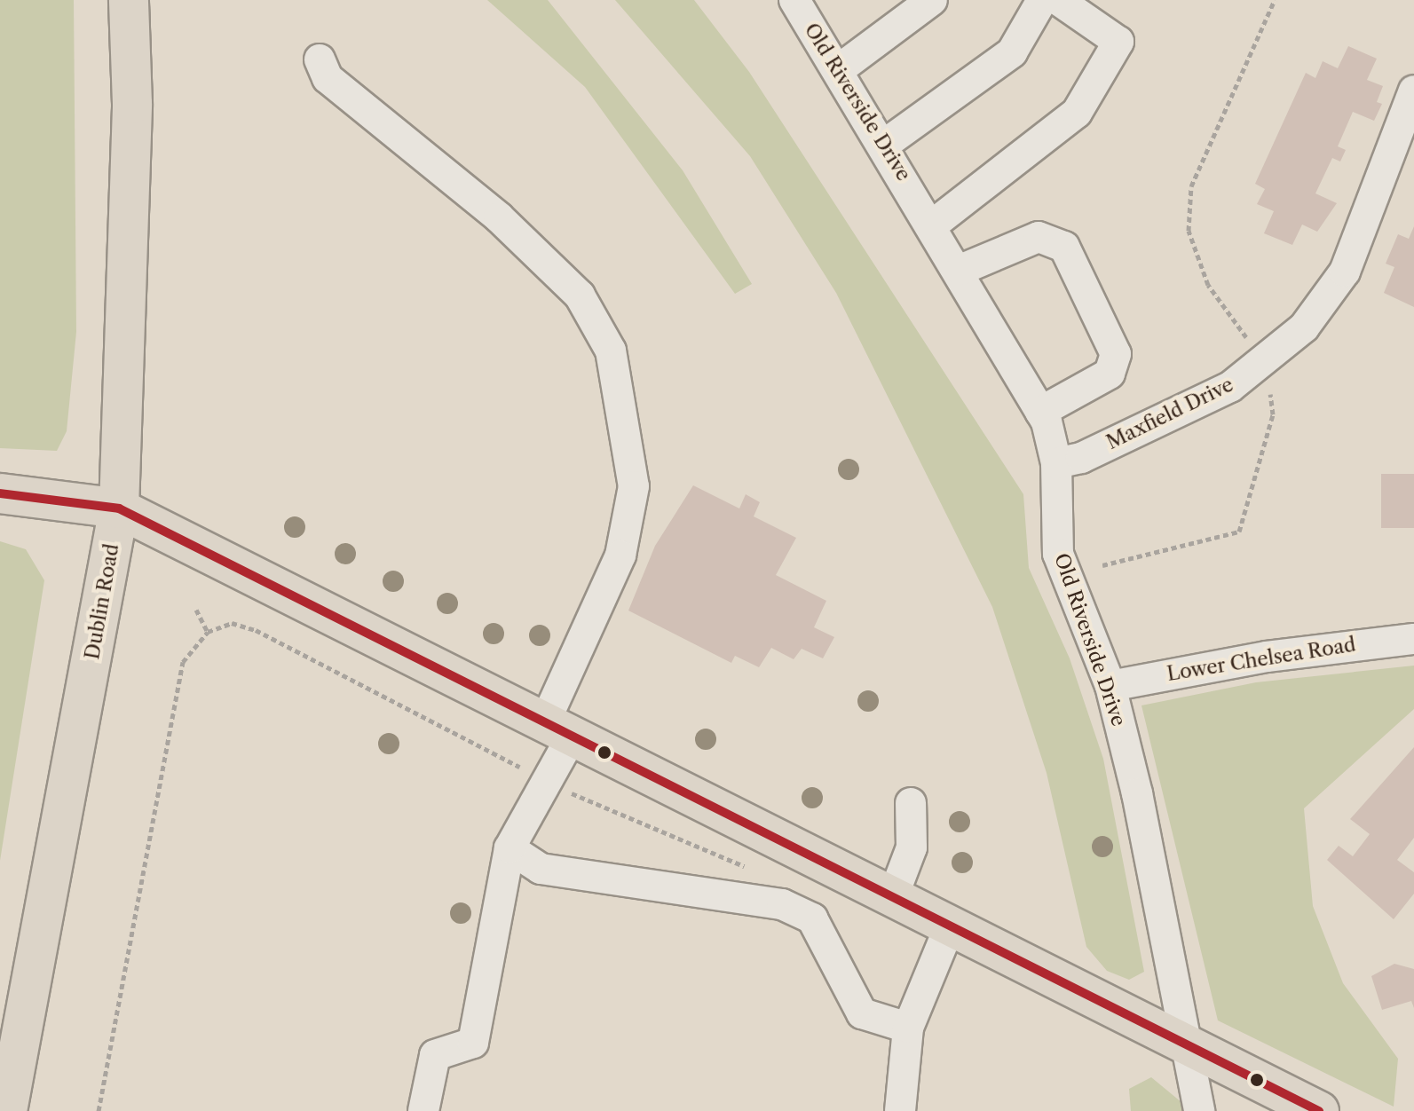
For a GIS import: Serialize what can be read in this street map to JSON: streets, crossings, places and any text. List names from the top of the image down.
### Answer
{
  "streets": {
    "main road": ["Dublin Road"],
    "street": ["Old Riverside Drive", "Maxfield Drive", "Lower Chelsea Road"]
  },
  "crossings": [
    ["Old Riverside Drive", "Maxfield Drive"],
    ["Old Riverside Drive", "Lower Chelsea Road"]
  ]
}
